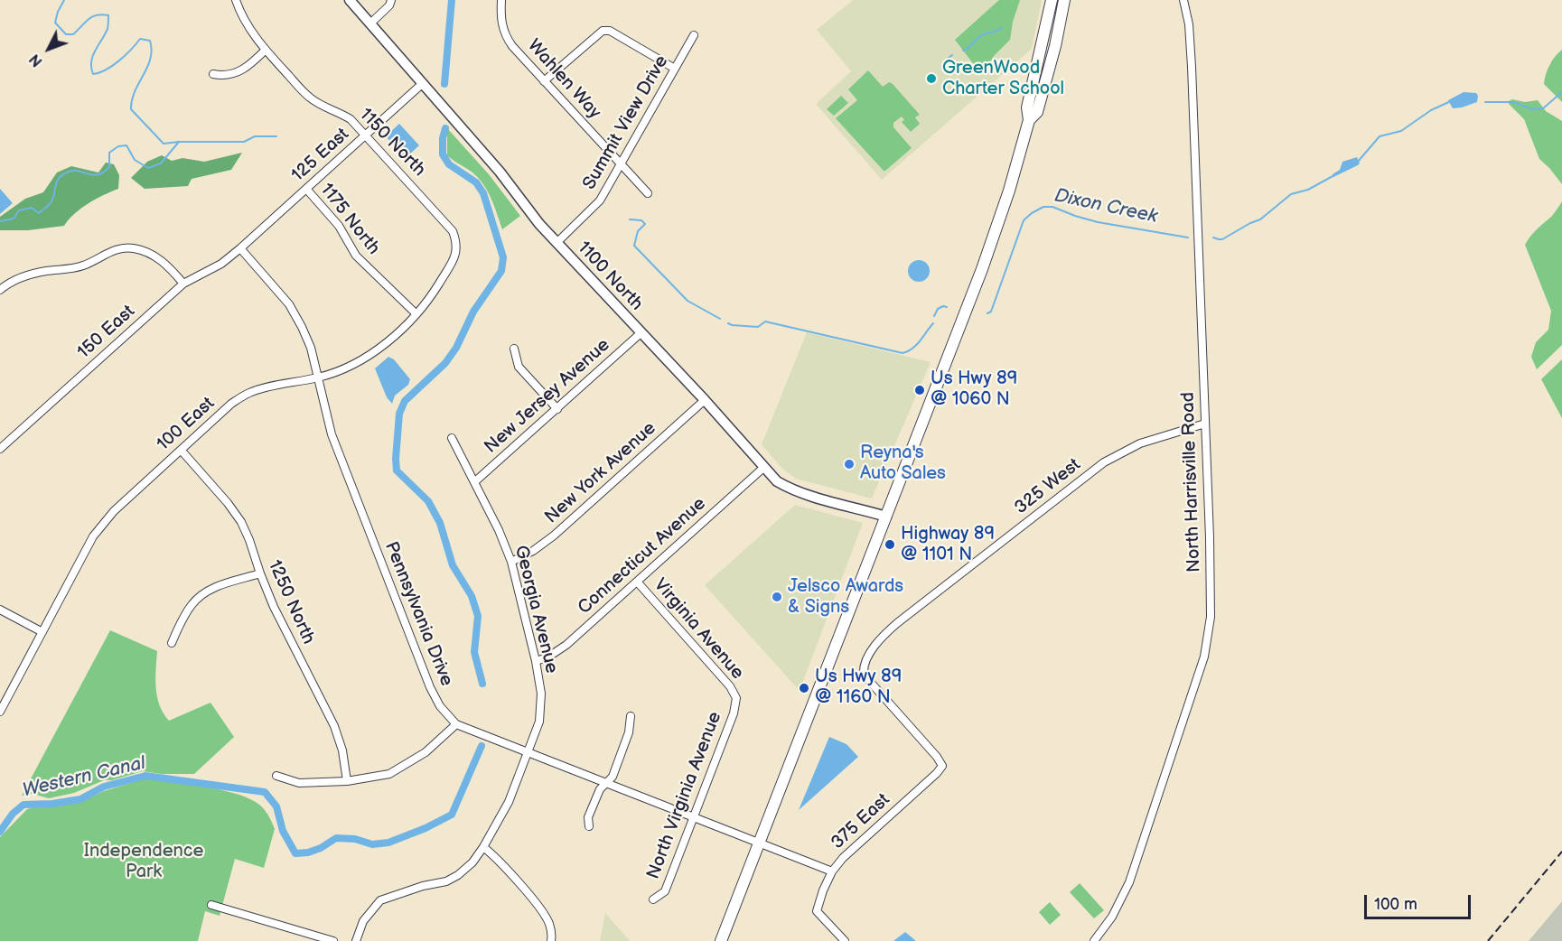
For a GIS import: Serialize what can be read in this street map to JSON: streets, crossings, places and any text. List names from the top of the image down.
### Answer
{
  "streets": {
    "street": [
      "Wahlen Way",
      "Summit View Drive",
      "1150 North",
      "125 East",
      "1175 North",
      "1100 North",
      "150 East",
      "New Jersey Avenue",
      "100 East",
      "New York Avenue",
      "North Harrisville Road",
      "325 West",
      "Connecticut Avenue",
      "1250 North",
      "Georgia Avenue",
      "Pennsylvania Drive",
      "Virginia Avenue",
      "North Virginia Avenue",
      "375 East"
    ]
  },
  "crossings": [
    ["Wahlen Way", "Summit View Drive"],
    ["Summit View Drive", "1100 North"],
    ["1150 North", "125 East"],
    ["1150 North", "100 East"],
    ["125 East", "1175 North"],
    ["125 East", "1100 North"],
    ["125 East", "150 East"],
    ["125 East", "Pennsylvania Drive"],
    ["1175 North", "100 East"],
    ["1100 North", "New Jersey Avenue"],
    ["1100 North", "New York Avenue"],
    ["1100 North", "Connecticut Avenue"],
    ["150 East", "Pennsylvania Drive"],
    ["New Jersey Avenue", "Georgia Avenue"],
    ["100 East", "1250 North"],
    ["100 East", "Pennsylvania Drive"],
    ["New York Avenue", "Georgia Avenue"],
    ["North Harrisville Road", "325 West"],
    ["325 West", "375 East"],
    ["Connecticut Avenue", "Georgia Avenue"],
    ["Connecticut Avenue", "Virginia Avenue"],
    ["Georgia Avenue", "Pennsylvania Drive"],
    ["Pennsylvania Drive", "North Virginia Avenue"],
    ["Virginia Avenue", "North Virginia Avenue"]
  ],
  "water": ["Dixon Creek", "Western Canal"],
  "parks": ["Independence Park"],
  "places": [
    "GreenWood Charter School",
    "Us Hwy 89 @ 1060 N",
    "Reyna's Auto Sales",
    "Highway 89 @ 1101 N",
    "Jelsco Awards & Signs",
    "Us Hwy 89 @ 1160 N"
  ],
  "scale_bar": "100 m",
  "north": "bottom left"
}
